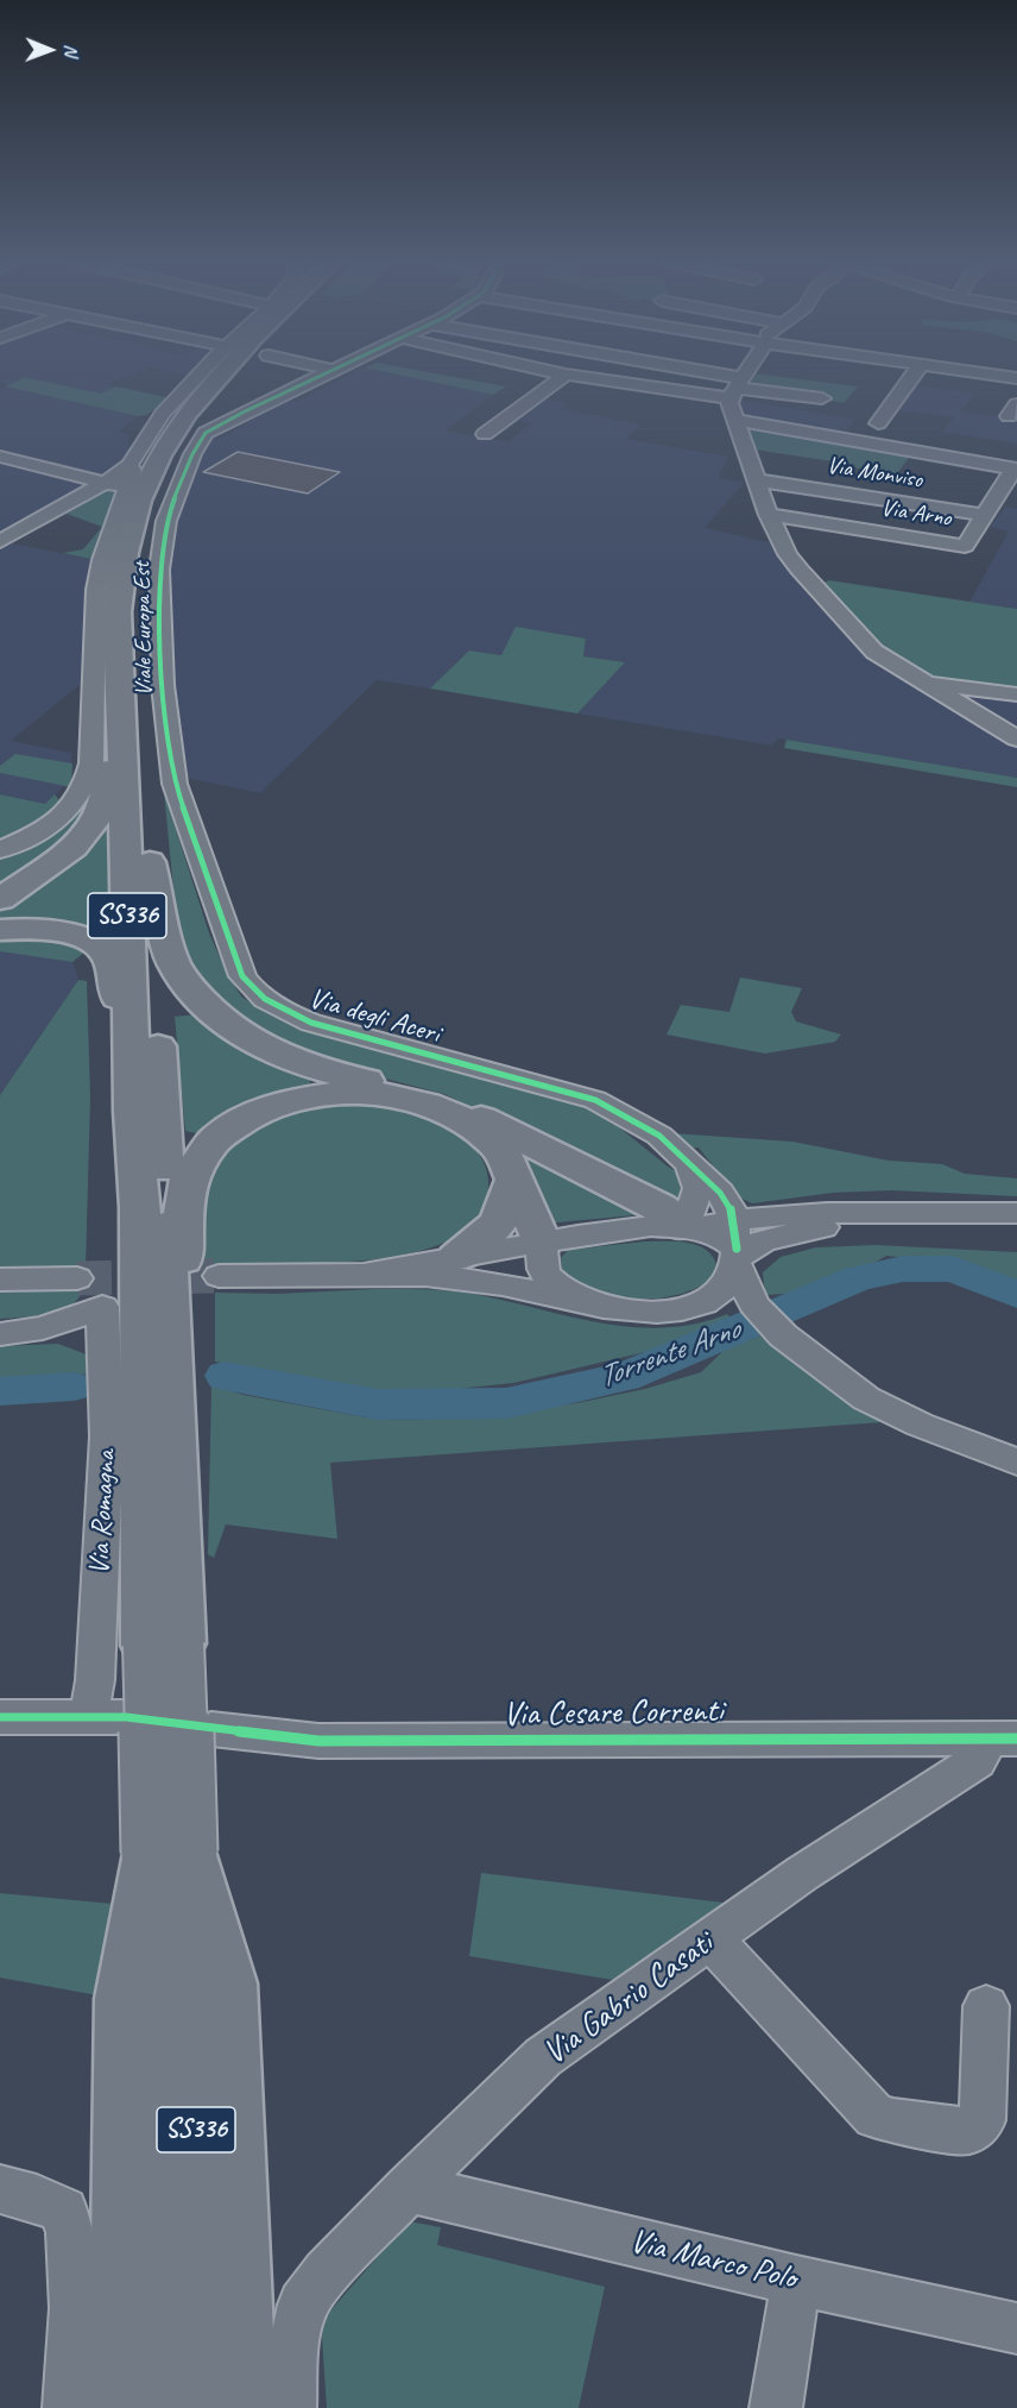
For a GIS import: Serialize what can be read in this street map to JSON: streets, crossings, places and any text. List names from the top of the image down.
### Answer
{
  "streets": {
    "highway": ["SS336"],
    "street": [
      "Via Monviso",
      "Via Arno",
      "Viale Europa Est",
      "Via degli Aceri",
      "Via Romagna",
      "Via Cesare Correnti",
      "Via Gabrio Casati",
      "Via Marco Polo"
    ]
  },
  "crossings": [
    ["Via Monviso", "Via Arno"],
    ["Viale Europa Est", "Via degli Aceri"],
    ["Via Cesare Correnti", "Via Gabrio Casati"],
    ["Via Gabrio Casati", "Via Marco Polo"]
  ],
  "water": ["Torrente Arno"],
  "north": "right"
}
